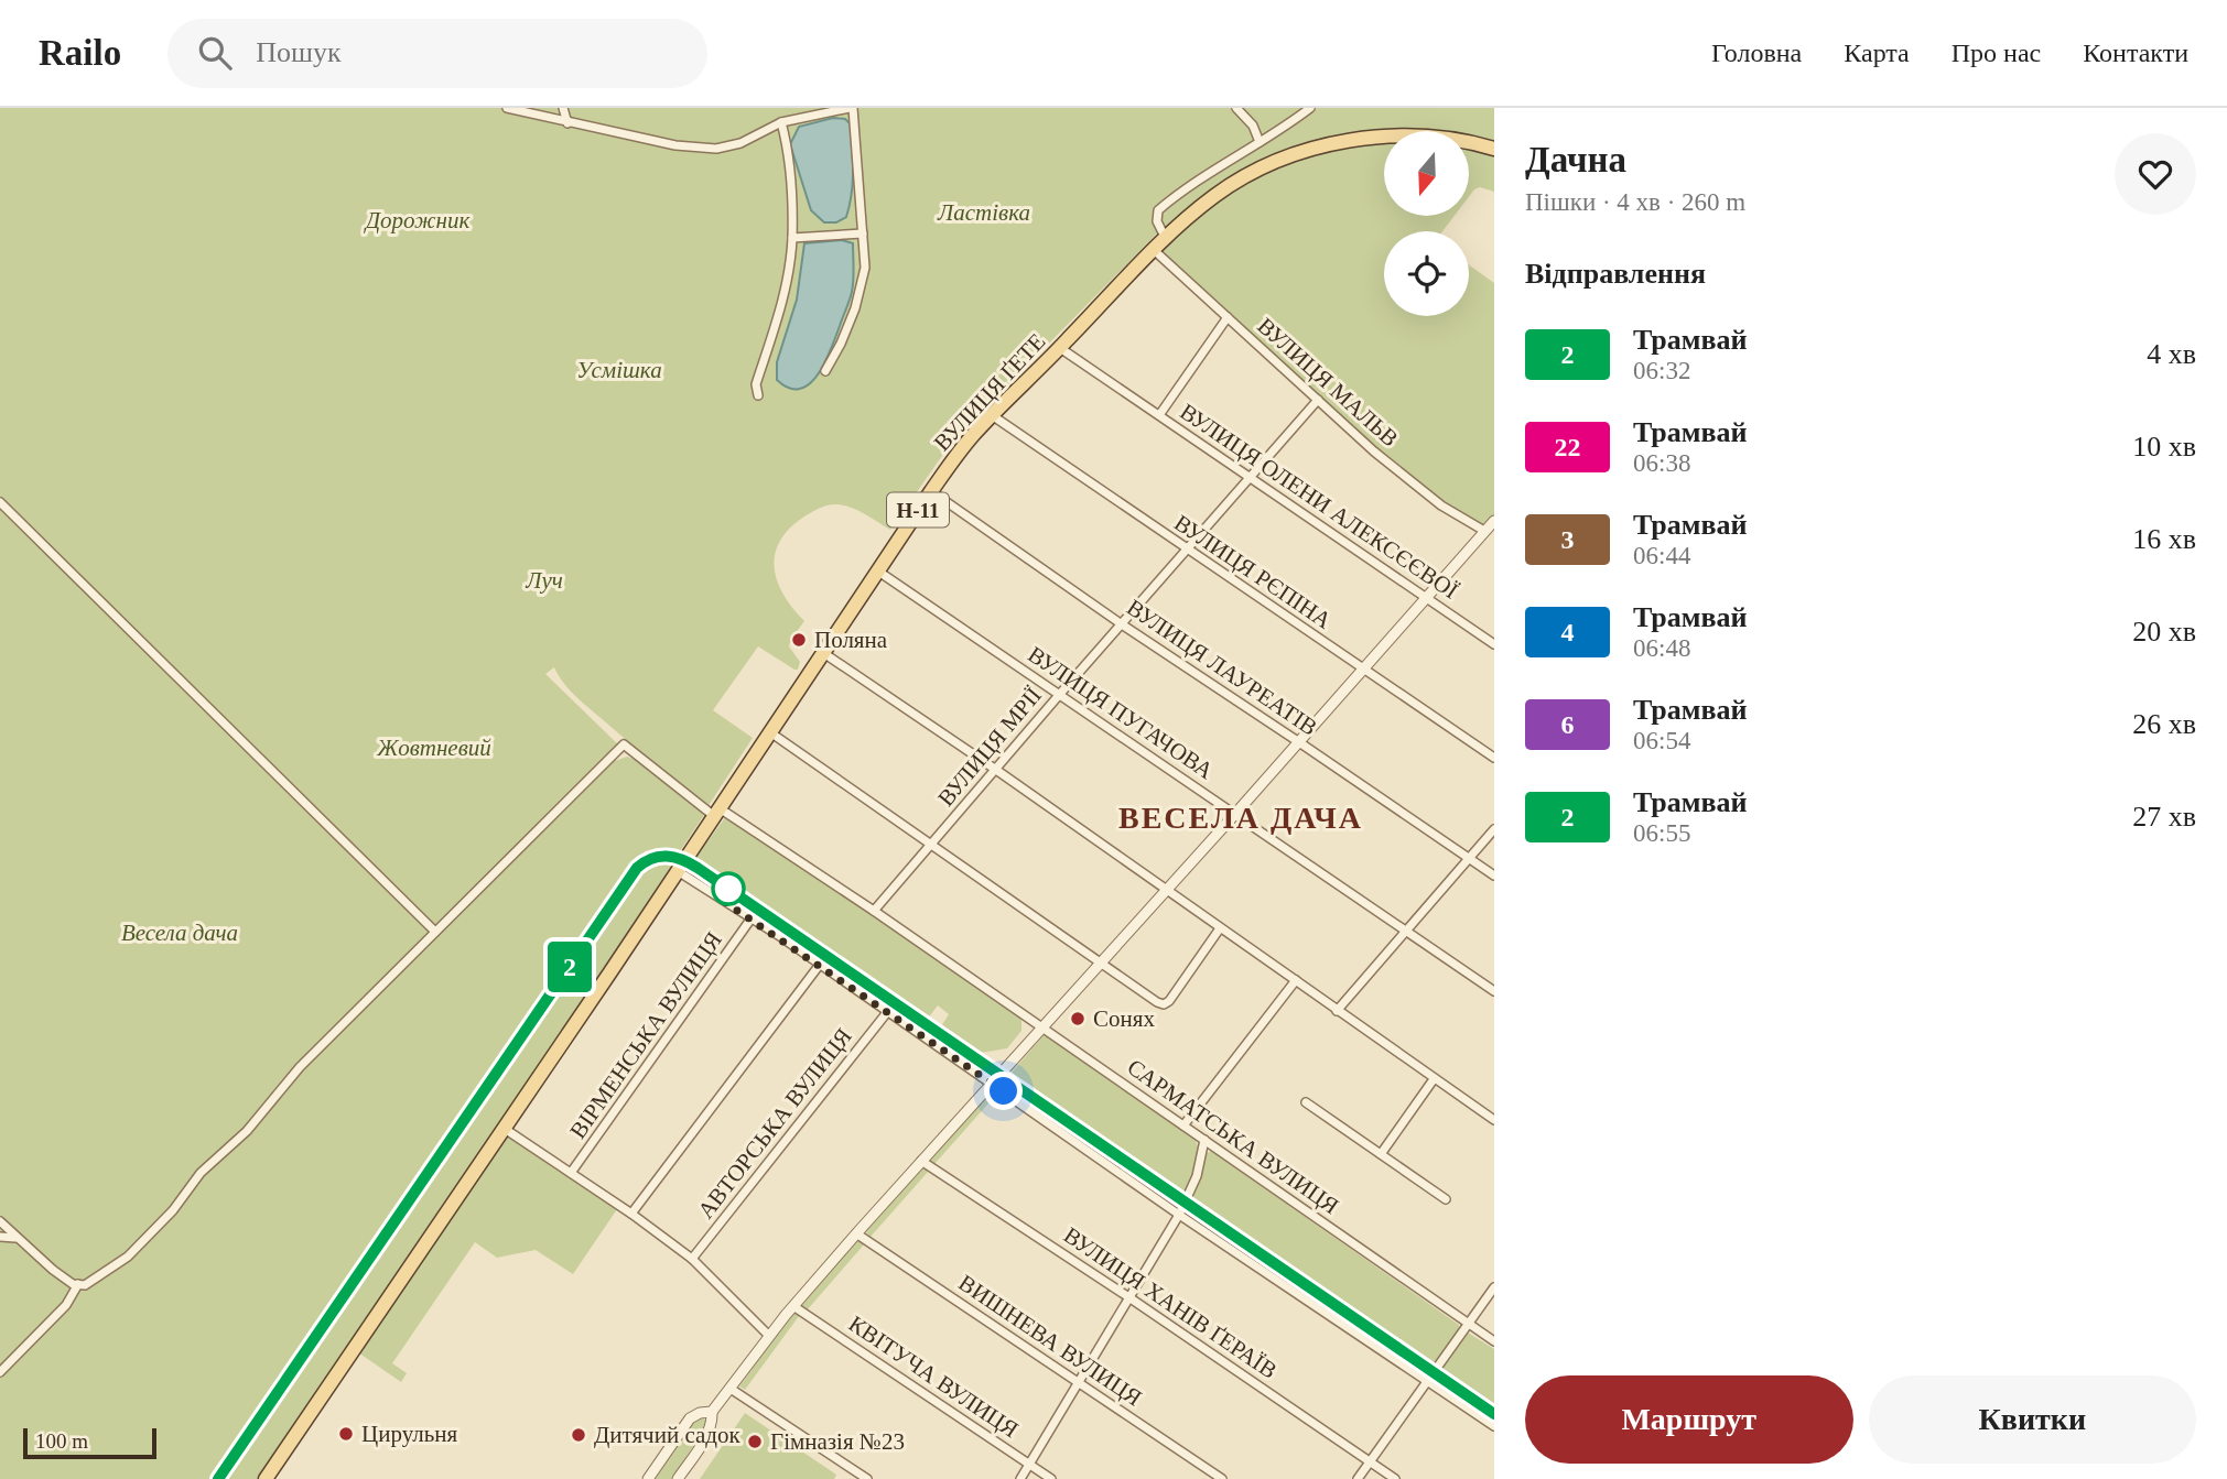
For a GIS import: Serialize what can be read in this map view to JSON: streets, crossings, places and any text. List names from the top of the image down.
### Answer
{
  "streets": {
    "main road": ["ВУЛИЦЯ ҐЕТЕ", "Н-11"],
    "street": [
      "ВУЛИЦЯ МАЛЬВ",
      "ВУЛИЦЯ ОЛЕНИ АЛЕКСЄЄВОЇ",
      "ВУЛИЦЯ РЄПІНА",
      "ВУЛИЦЯ ЛАУРЕАТІВ",
      "ВУЛИЦЯ ПУГАЧОВА",
      "ВУЛИЦЯ МРІЇ",
      "ВІРМЕНСЬКА ВУЛИЦЯ",
      "АВТОРСЬКА ВУЛИЦЯ",
      "САРМАТСЬКА ВУЛИЦЯ",
      "ВУЛИЦЯ ХАНІВ ҐЕРАЇВ",
      "ВИШНЕВА ВУЛИЦЯ",
      "КВІТУЧА ВУЛИЦЯ"
    ]
  },
  "crossings": [
    ["ВУЛИЦЯ МАЛЬВ", "ВУЛИЦЯ ҐЕТЕ"],
    ["ВУЛИЦЯ МАЛЬВ", "ВУЛИЦЯ ОЛЕНИ АЛЕКСЄЄВОЇ"],
    ["ВУЛИЦЯ МАЛЬВ", "ВУЛИЦЯ МРІЇ"],
    ["ВУЛИЦЯ ҐЕТЕ", "ВУЛИЦЯ ОЛЕНИ АЛЕКСЄЄВОЇ"],
    ["ВУЛИЦЯ ҐЕТЕ", "Н-11"],
    ["ВУЛИЦЯ ҐЕТЕ", "ВУЛИЦЯ РЄПІНА"],
    ["ВУЛИЦЯ ҐЕТЕ", "ВУЛИЦЯ ЛАУРЕАТІВ"],
    ["ВУЛИЦЯ ҐЕТЕ", "ВУЛИЦЯ ПУГАЧОВА"],
    ["ВУЛИЦЯ ҐЕТЕ", "САРМАТСЬКА ВУЛИЦЯ"],
    ["ВУЛИЦЯ ОЛЕНИ АЛЕКСЄЄВОЇ", "ВУЛИЦЯ МРІЇ"],
    ["ВУЛИЦЯ РЄПІНА", "ВУЛИЦЯ МРІЇ"],
    ["ВУЛИЦЯ ЛАУРЕАТІВ", "ВУЛИЦЯ МРІЇ"],
    ["ВУЛИЦЯ ПУГАЧОВА", "ВУЛИЦЯ МРІЇ"],
    ["ВУЛИЦЯ МРІЇ", "САРМАТСЬКА ВУЛИЦЯ"]
  ],
  "districts": ["ВЕСЕЛА ДАЧА"],
  "parks": [
    "Ластівка",
    "Дорожник",
    "Усмішка",
    "Луч",
    "Жовтневий",
    "Весела дача"
  ],
  "places": [
    "Поляна",
    "Сонях",
    "Цирульня",
    "Дитячий садок",
    "Гімназія №23"
  ],
  "lines": ["tram line 2"],
  "scale_bar": "100 m",
  "north": "bottom",
  "page": {
    "header": "Railo",
    "search": "Пошук",
    "nav": [
      "Головна",
      "Карта",
      "Про нас",
      "Контакти"
    ],
    "on_map": "2",
    "heading": [
      ["Дачна", "Пішки · 4 хв · 260 m"],
      "Відправлення"
    ],
    "list": [
      {
        "mark": "2",
        "name": "Трамвай",
        "note": "06:32",
        "value": "4 хв"
      },
      {
        "mark": "22",
        "name": "Трамвай",
        "note": "06:38",
        "value": "10 хв"
      },
      {
        "mark": "3",
        "name": "Трамвай",
        "note": "06:44",
        "value": "16 хв"
      },
      {
        "mark": "4",
        "name": "Трамвай",
        "note": "06:48",
        "value": "20 хв"
      },
      {
        "mark": "6",
        "name": "Трамвай",
        "note": "06:54",
        "value": "26 хв"
      },
      {
        "mark": "2",
        "name": "Трамвай",
        "note": "06:55",
        "value": "27 хв"
      }
    ],
    "buttons": ["Маршрут", "Квитки"],
    "scale": "100 m"
  }
}
